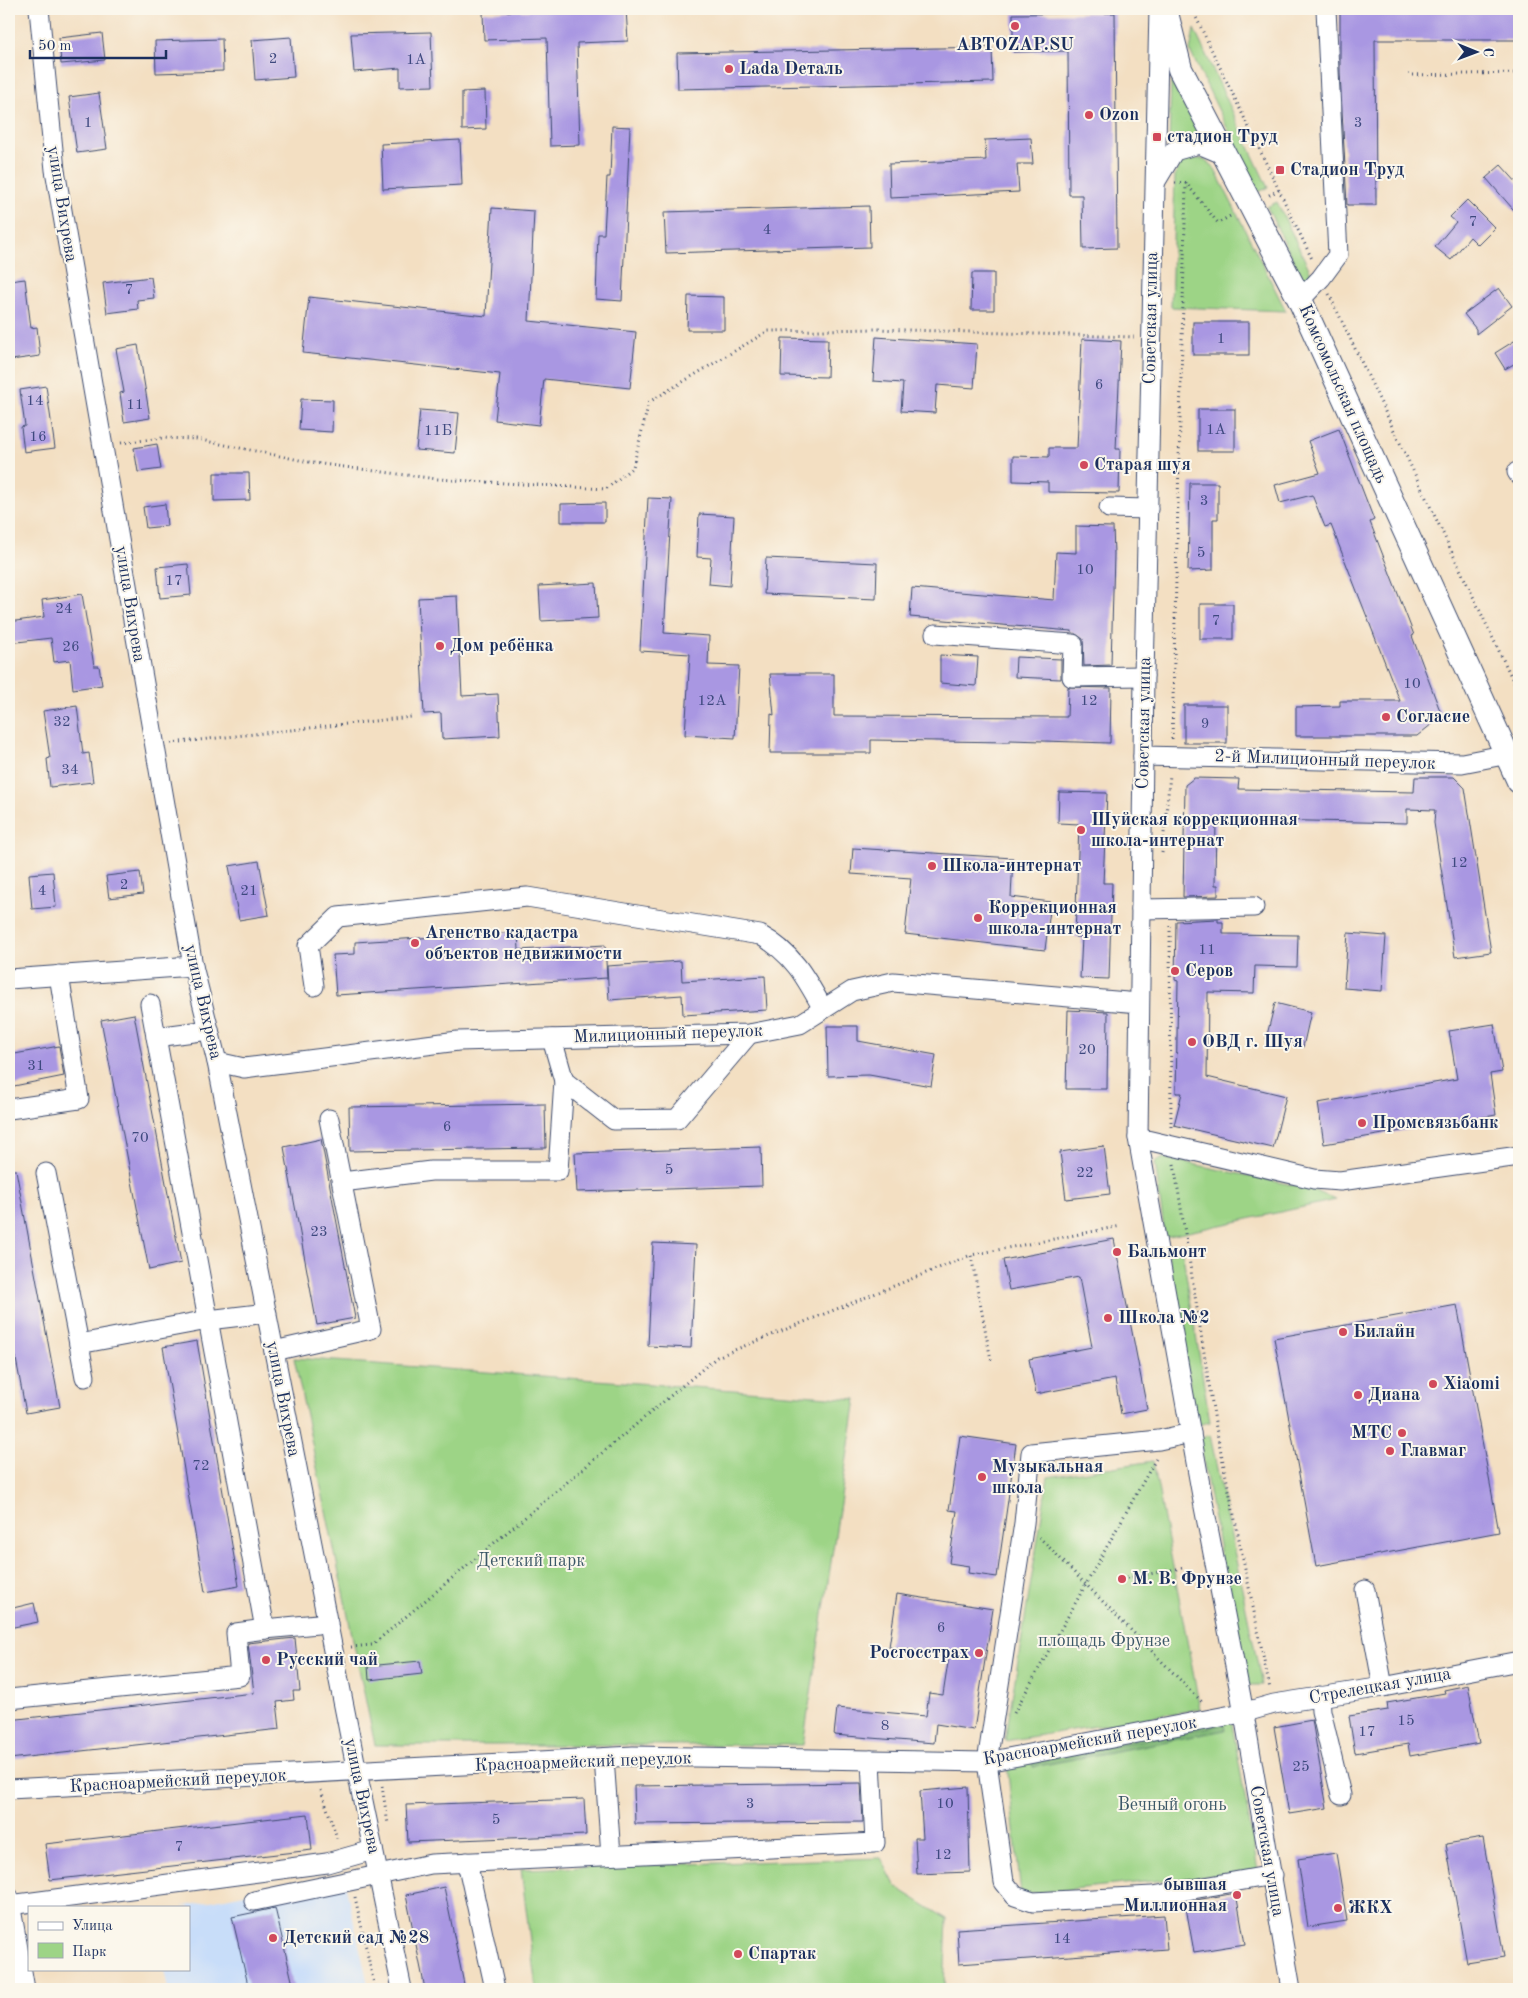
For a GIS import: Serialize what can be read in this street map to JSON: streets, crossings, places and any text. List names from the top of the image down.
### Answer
{
  "streets": {
    "main road": ["Комсомольская площадь"],
    "street": [
      "улица Вихрева",
      "Советская улица",
      "2-й Милиционный переулок",
      "Милиционный переулок",
      "Стрелецкая улица",
      "Красноармейский переулок"
    ]
  },
  "crossings": [
    ["улица Вихрева", "Милиционный переулок"],
    ["улица Вихрева", "Красноармейский переулок"],
    ["Советская улица", "2-й Милиционный переулок"],
    ["Советская улица", "Милиционный переулок"],
    ["Советская улица", "Стрелецкая улица"],
    ["Советская улица", "Красноармейский переулок"],
    ["Комсомольская площадь", "2-й Милиционный переулок"],
    ["Стрелецкая улица", "Красноармейский переулок"]
  ],
  "parks": ["Детский парк", "площадь Фрунзе", "Вечный огонь"],
  "places": {
    "other": [
      "АВТОZAP.SU",
      "Lada Dеталь",
      "Ozon",
      "Старая шуя",
      "Дом ребёнка",
      "Согласие",
      "Шуйская коррекционная школа-интернат",
      "Школа-интернат",
      "Коррекционная школа-интернат",
      "Агенство кадастра объектов недвижимости",
      "Серов",
      "ОВД г. Шуя",
      "Промсвязьбанк",
      "Бальмонт",
      "Школа №2",
      "Билайн",
      "Xiaomi",
      "Диана",
      "МТС",
      "Главмаг",
      "Музыкальная школа",
      "М. В. Фрунзе",
      "Росгосстрах",
      "Русский чай",
      "бывшая Миллионная",
      "ЖКХ",
      "Детский сад №28",
      "Спартак"
    ],
    "transit": ["стадион Труд", "Стадион Труд"]
  },
  "house_numbers": [
    "2",
    "1А",
    "1",
    "3",
    "7",
    "4",
    "7",
    "1",
    "6",
    "14",
    "11",
    "1А",
    "11Б",
    "16",
    "3",
    "5",
    "10",
    "17",
    "24",
    "7",
    "26",
    "10",
    "12А",
    "12",
    "32",
    "9",
    "34",
    "12",
    "2",
    "4",
    "21",
    "11",
    "20",
    "31",
    "6",
    "70",
    "5",
    "22",
    "23",
    "72",
    "6",
    "15",
    "8",
    "17",
    "25",
    "3",
    "10",
    "5",
    "7",
    "12",
    "14"
  ],
  "legend": ["Улица", "Парк"],
  "scale_bar": "50 m",
  "north": "right"
}
